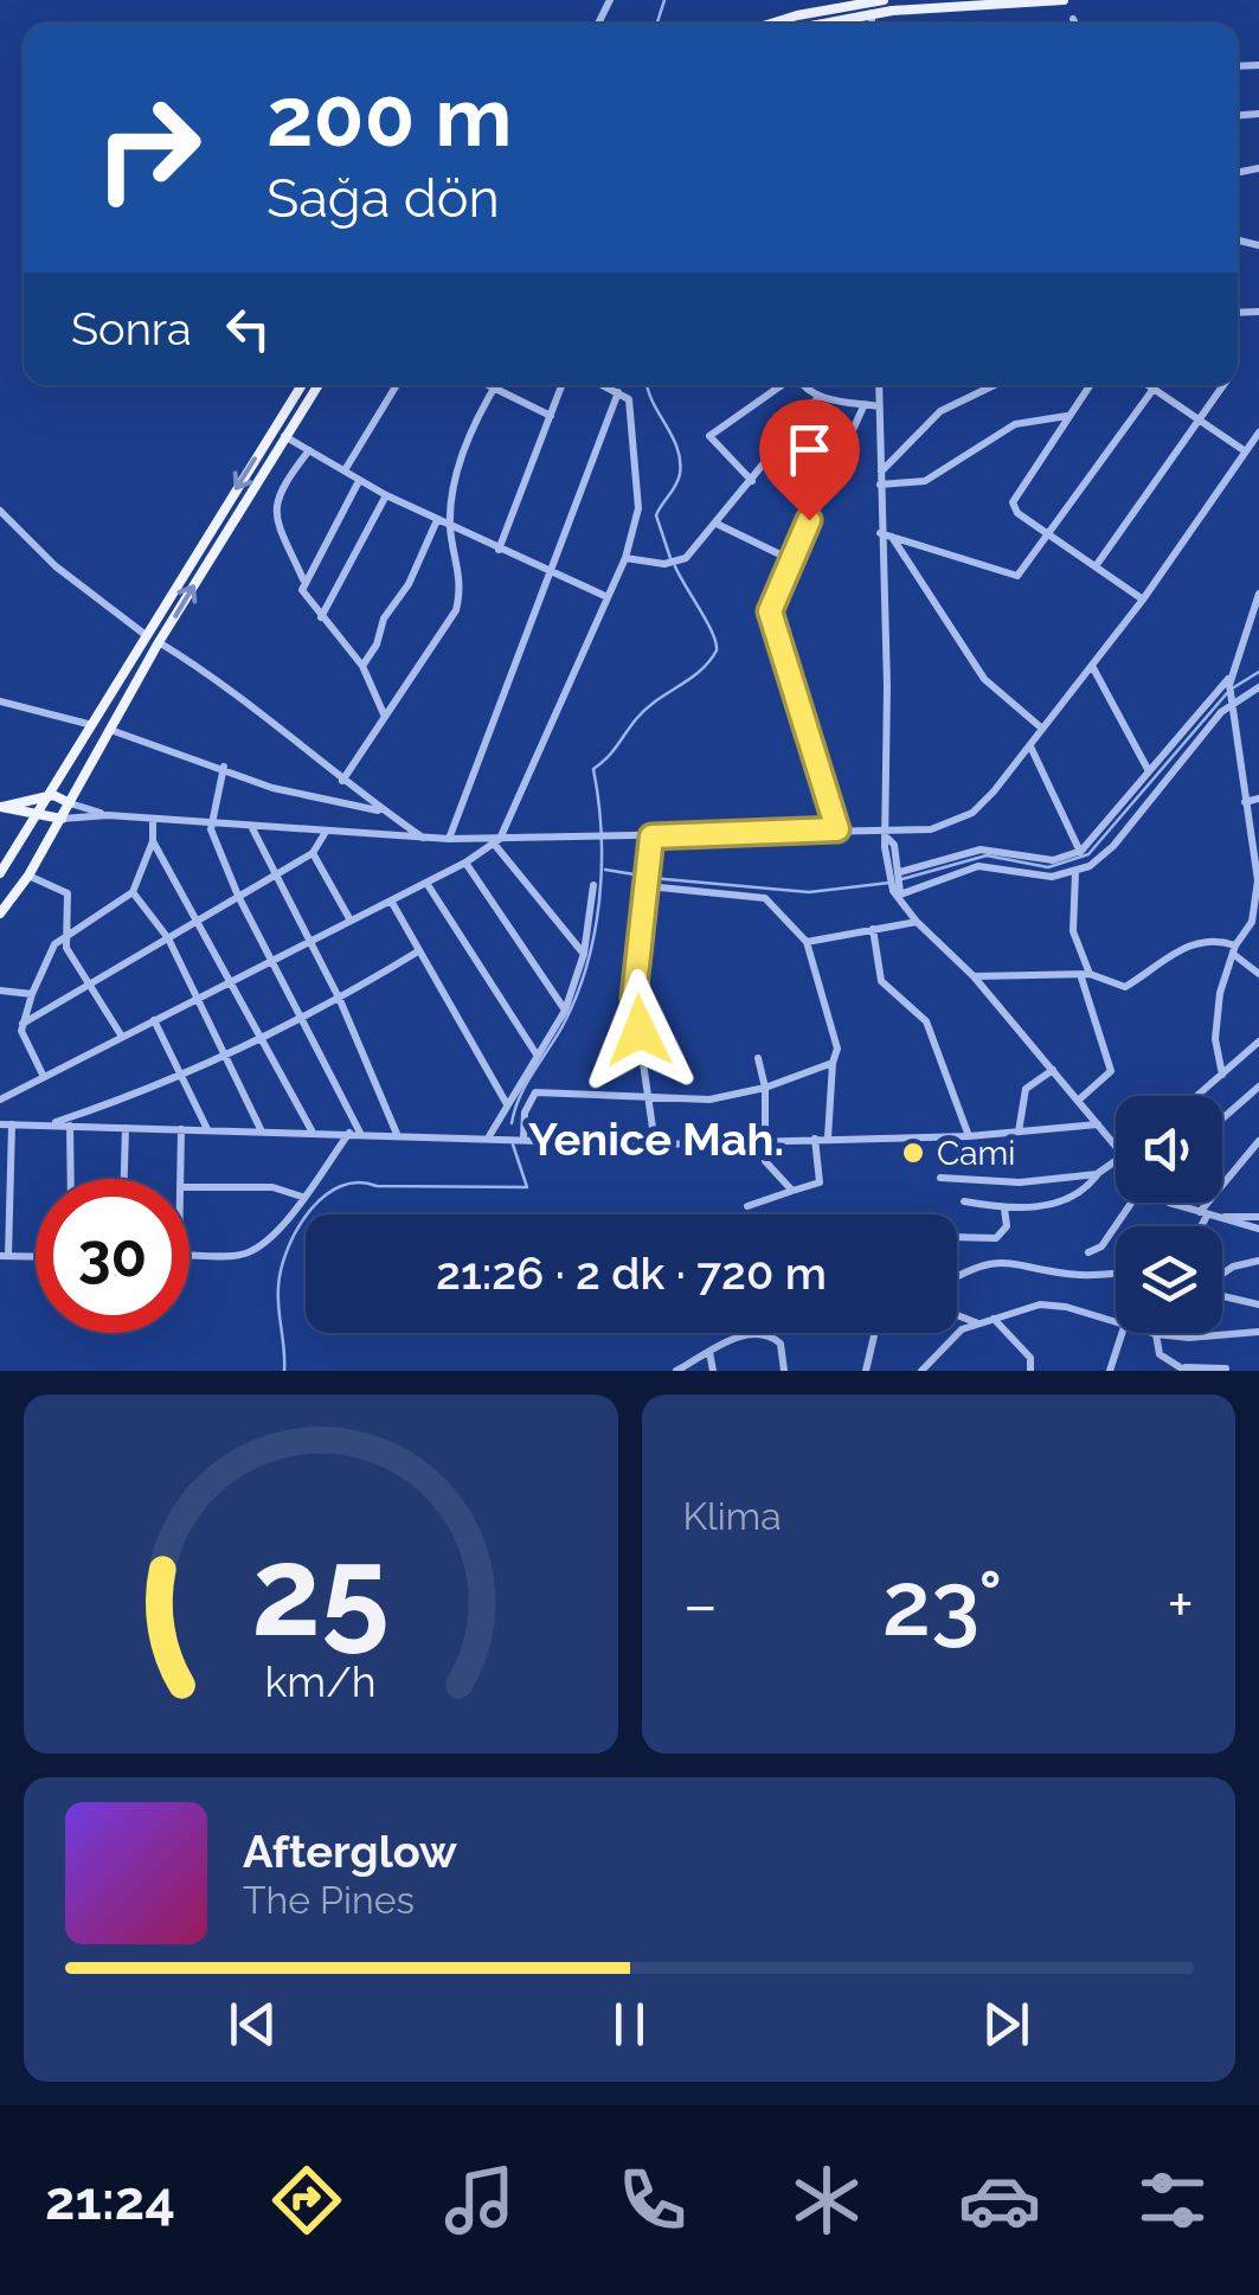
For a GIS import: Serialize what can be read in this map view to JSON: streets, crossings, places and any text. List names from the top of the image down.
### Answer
{
  "districts": ["Yenice Mah."],
  "places": ["Cami"],
  "page": {
    "turn": ["200 m", "Sağa dön"],
    "then": "Sonra",
    "limit": "30",
    "trip": "21:26 · 2 dk · 720 m",
    "tile": "Klima",
    "heat": ["−", "23°", "+"],
    "song": ["Afterglow", "The Pines"],
    "tabs": "21:24",
    "gauge": ["25", "km/h"]
  }
}
